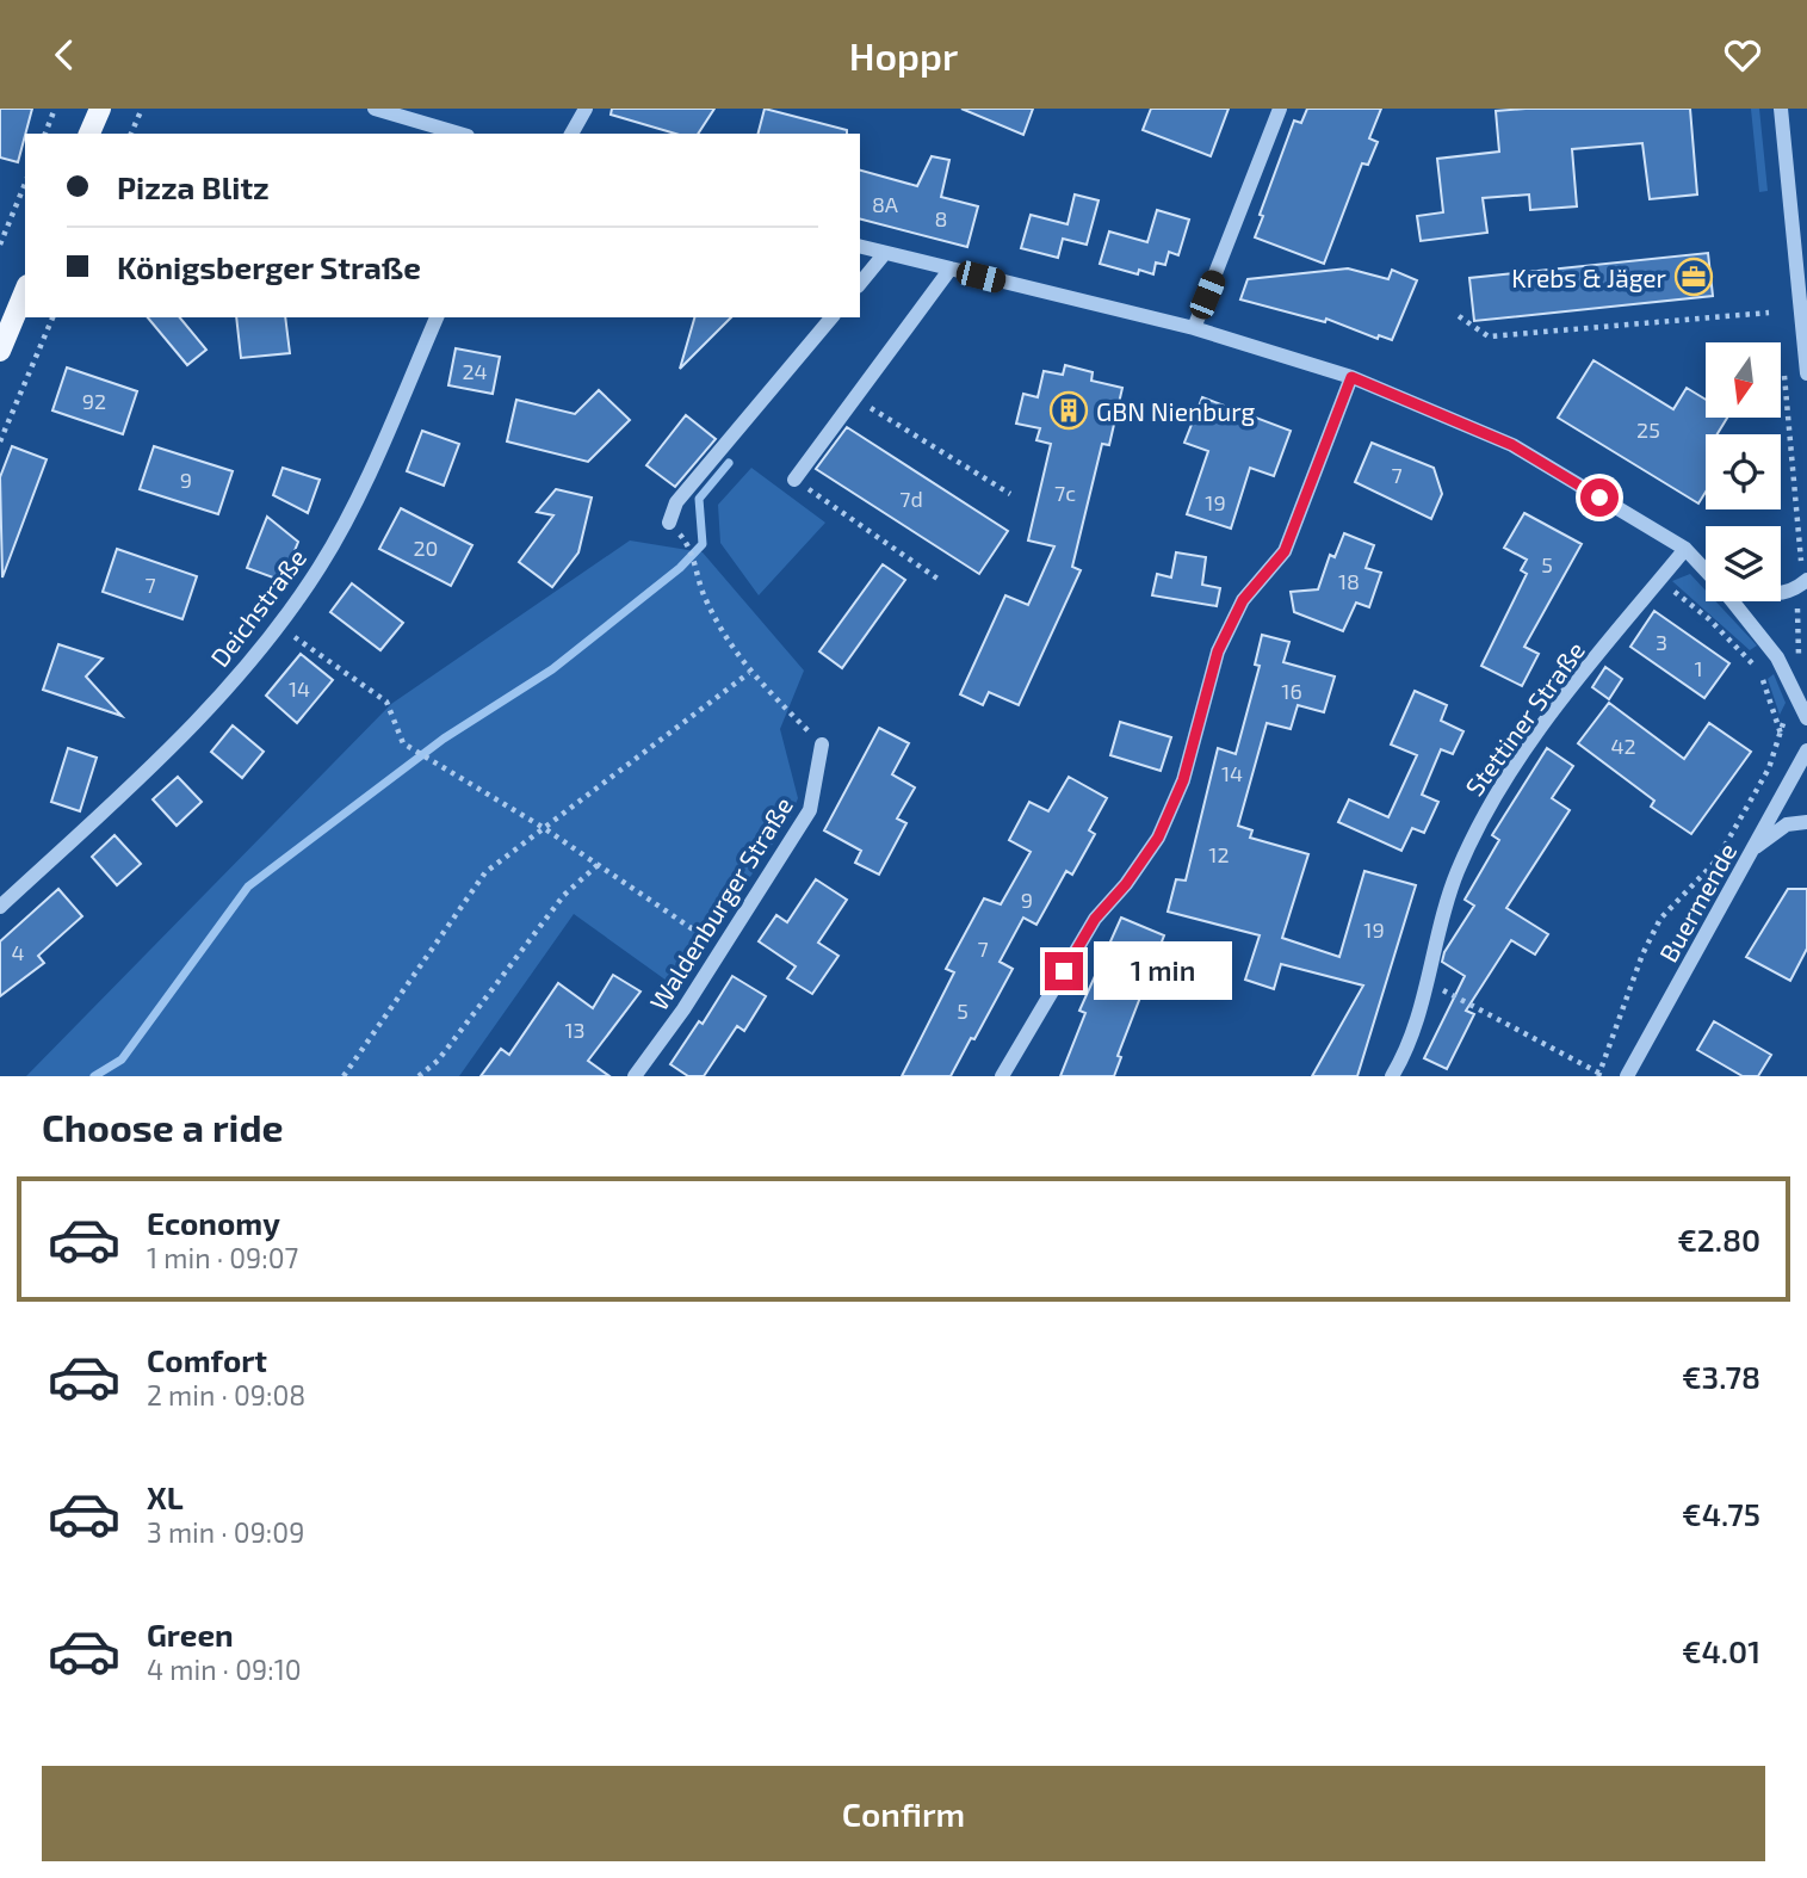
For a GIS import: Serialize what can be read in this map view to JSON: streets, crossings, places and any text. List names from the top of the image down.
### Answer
{
  "streets": {
    "street": [
      "Deichstraße",
      "Stettiner Straße",
      "Buermende",
      "Waldenburger Straße"
    ]
  },
  "places": {
    "office": ["Krebs & Jäger"],
    "building": ["GBN Nienburg"]
  },
  "house_numbers": [
    "8A",
    "8",
    "24",
    "92",
    "25",
    "7",
    "9",
    "7c",
    "7d",
    "19",
    "20",
    "5",
    "18",
    "7",
    "3",
    "1",
    "14",
    "16",
    "42",
    "14",
    "12",
    "9",
    "19",
    "7",
    "4",
    "5",
    "13"
  ],
  "north": "bottom",
  "page": {
    "header": "Hoppr",
    "banner": ["Pizza Blitz", "Königsberger Straße"],
    "bubble": "1 min",
    "heading": "Choose a ride",
    "list": [
      {
        "name": "Economy",
        "note": "1 min · 09:07",
        "value": "€2.80"
      },
      {
        "name": "Comfort",
        "note": "2 min · 09:08",
        "value": "€3.78"
      },
      {
        "name": "XL",
        "note": "3 min · 09:09",
        "value": "€4.75"
      },
      {
        "name": "Green",
        "note": "4 min · 09:10",
        "value": "€4.01"
      }
    ],
    "buttons": "Confirm"
  }
}
